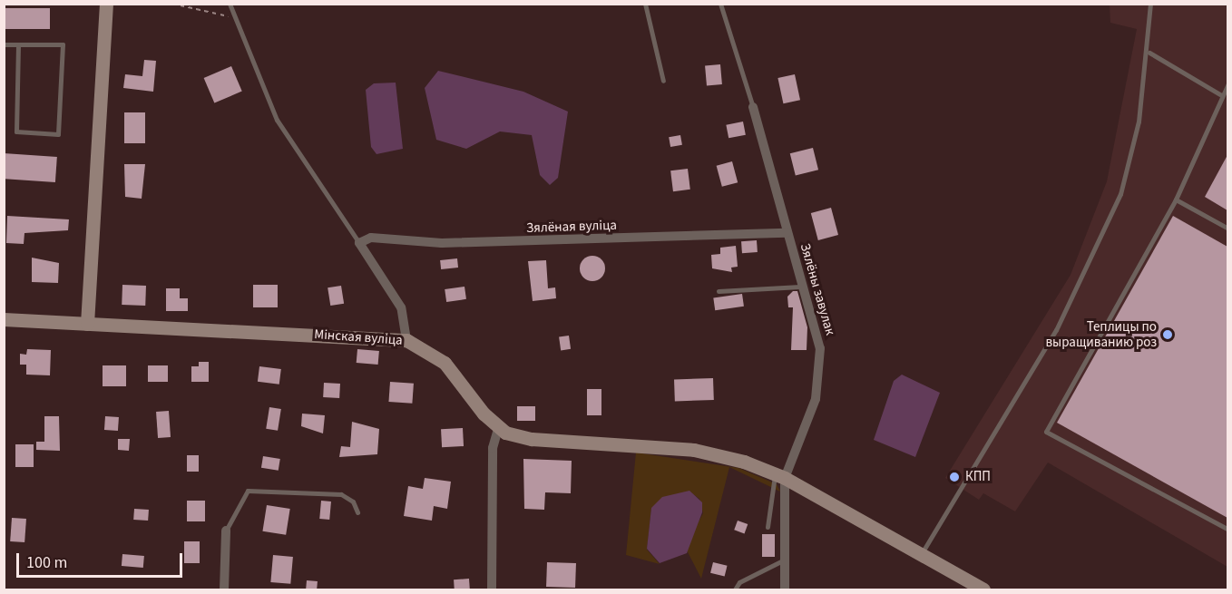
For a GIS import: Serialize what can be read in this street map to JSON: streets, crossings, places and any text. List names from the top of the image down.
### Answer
{
  "streets": {
    "street": ["Зялёная вуліца", "Зялёны завулак", "Мінская вуліца"]
  },
  "crossings": [
    ["Зялёная вуліца", "Зялёны завулак"]
  ],
  "places": ["Теплицы по выращиванию роз", "КПП"],
  "scale_bar": "100 m"
}
